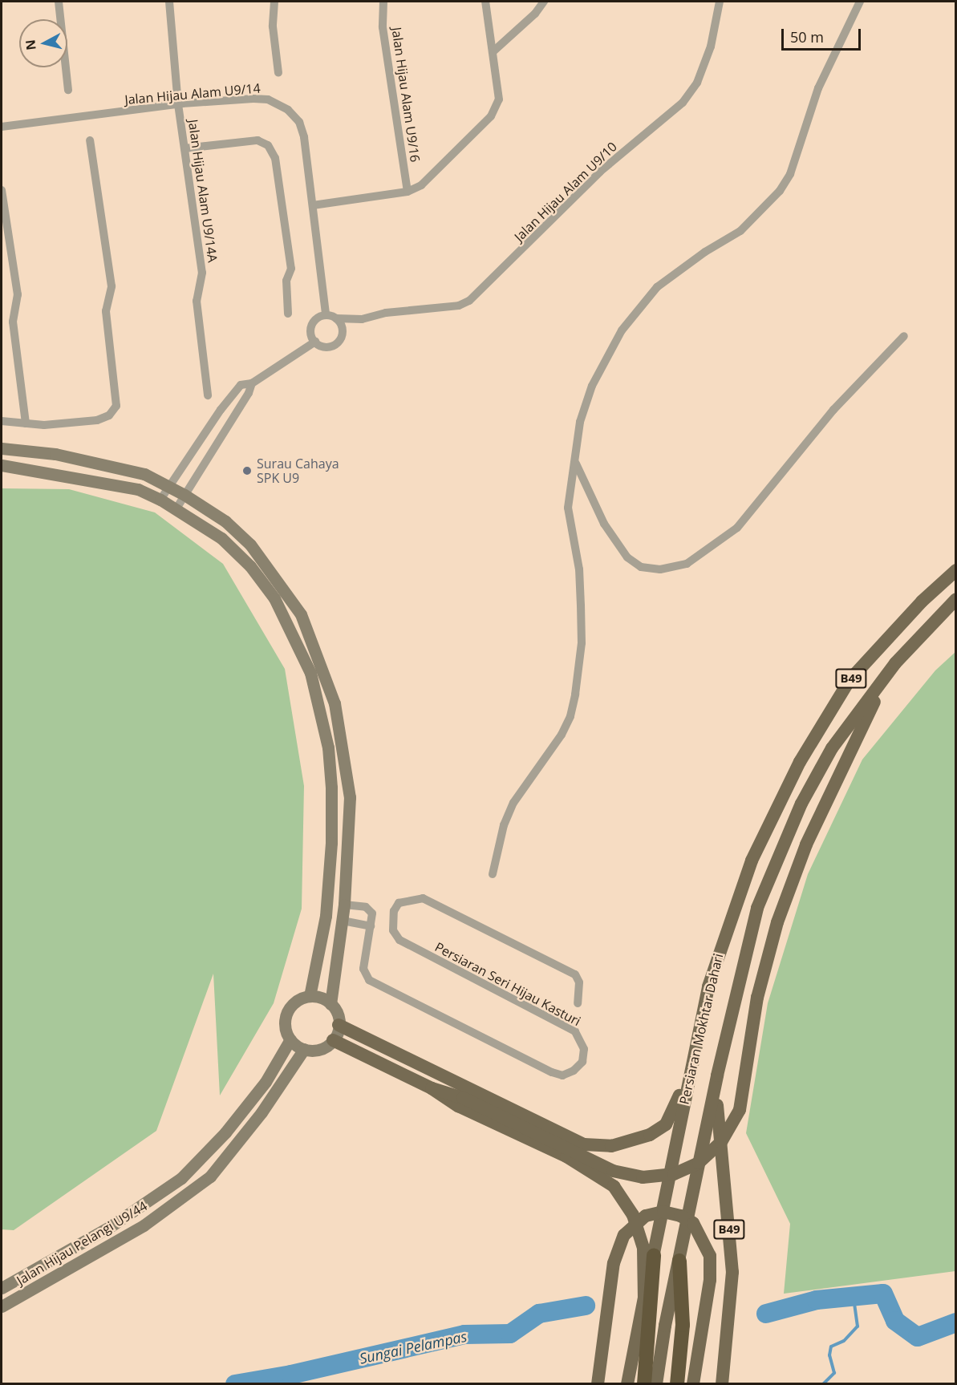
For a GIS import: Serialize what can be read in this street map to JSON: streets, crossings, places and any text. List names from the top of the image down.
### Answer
{
  "streets": {
    "main road": ["B49", "Persiaran Mokhtar Dahari"],
    "street": [
      "Jalan Hijau Alam U9/14",
      "Jalan Hijau Alam U9/16",
      "Jalan Hijau Alam U9/14A",
      "Jalan Hijau Alam U9/10",
      "Persiaran Seri Hijau Kasturi",
      "Jalan Hijau Pelangi U9/44"
    ]
  },
  "crossings": [
    ["Jalan Hijau Alam U9/14", "Jalan Hijau Alam U9/14A"],
    ["Jalan Hijau Alam U9/14", "Jalan Hijau Alam U9/10"],
    ["B49", "Persiaran Mokhtar Dahari"]
  ],
  "water": ["Sungai Pelampas"],
  "places": ["Surau Cahaya SPK U9"],
  "scale_bar": "50 m",
  "north": "left"
}
